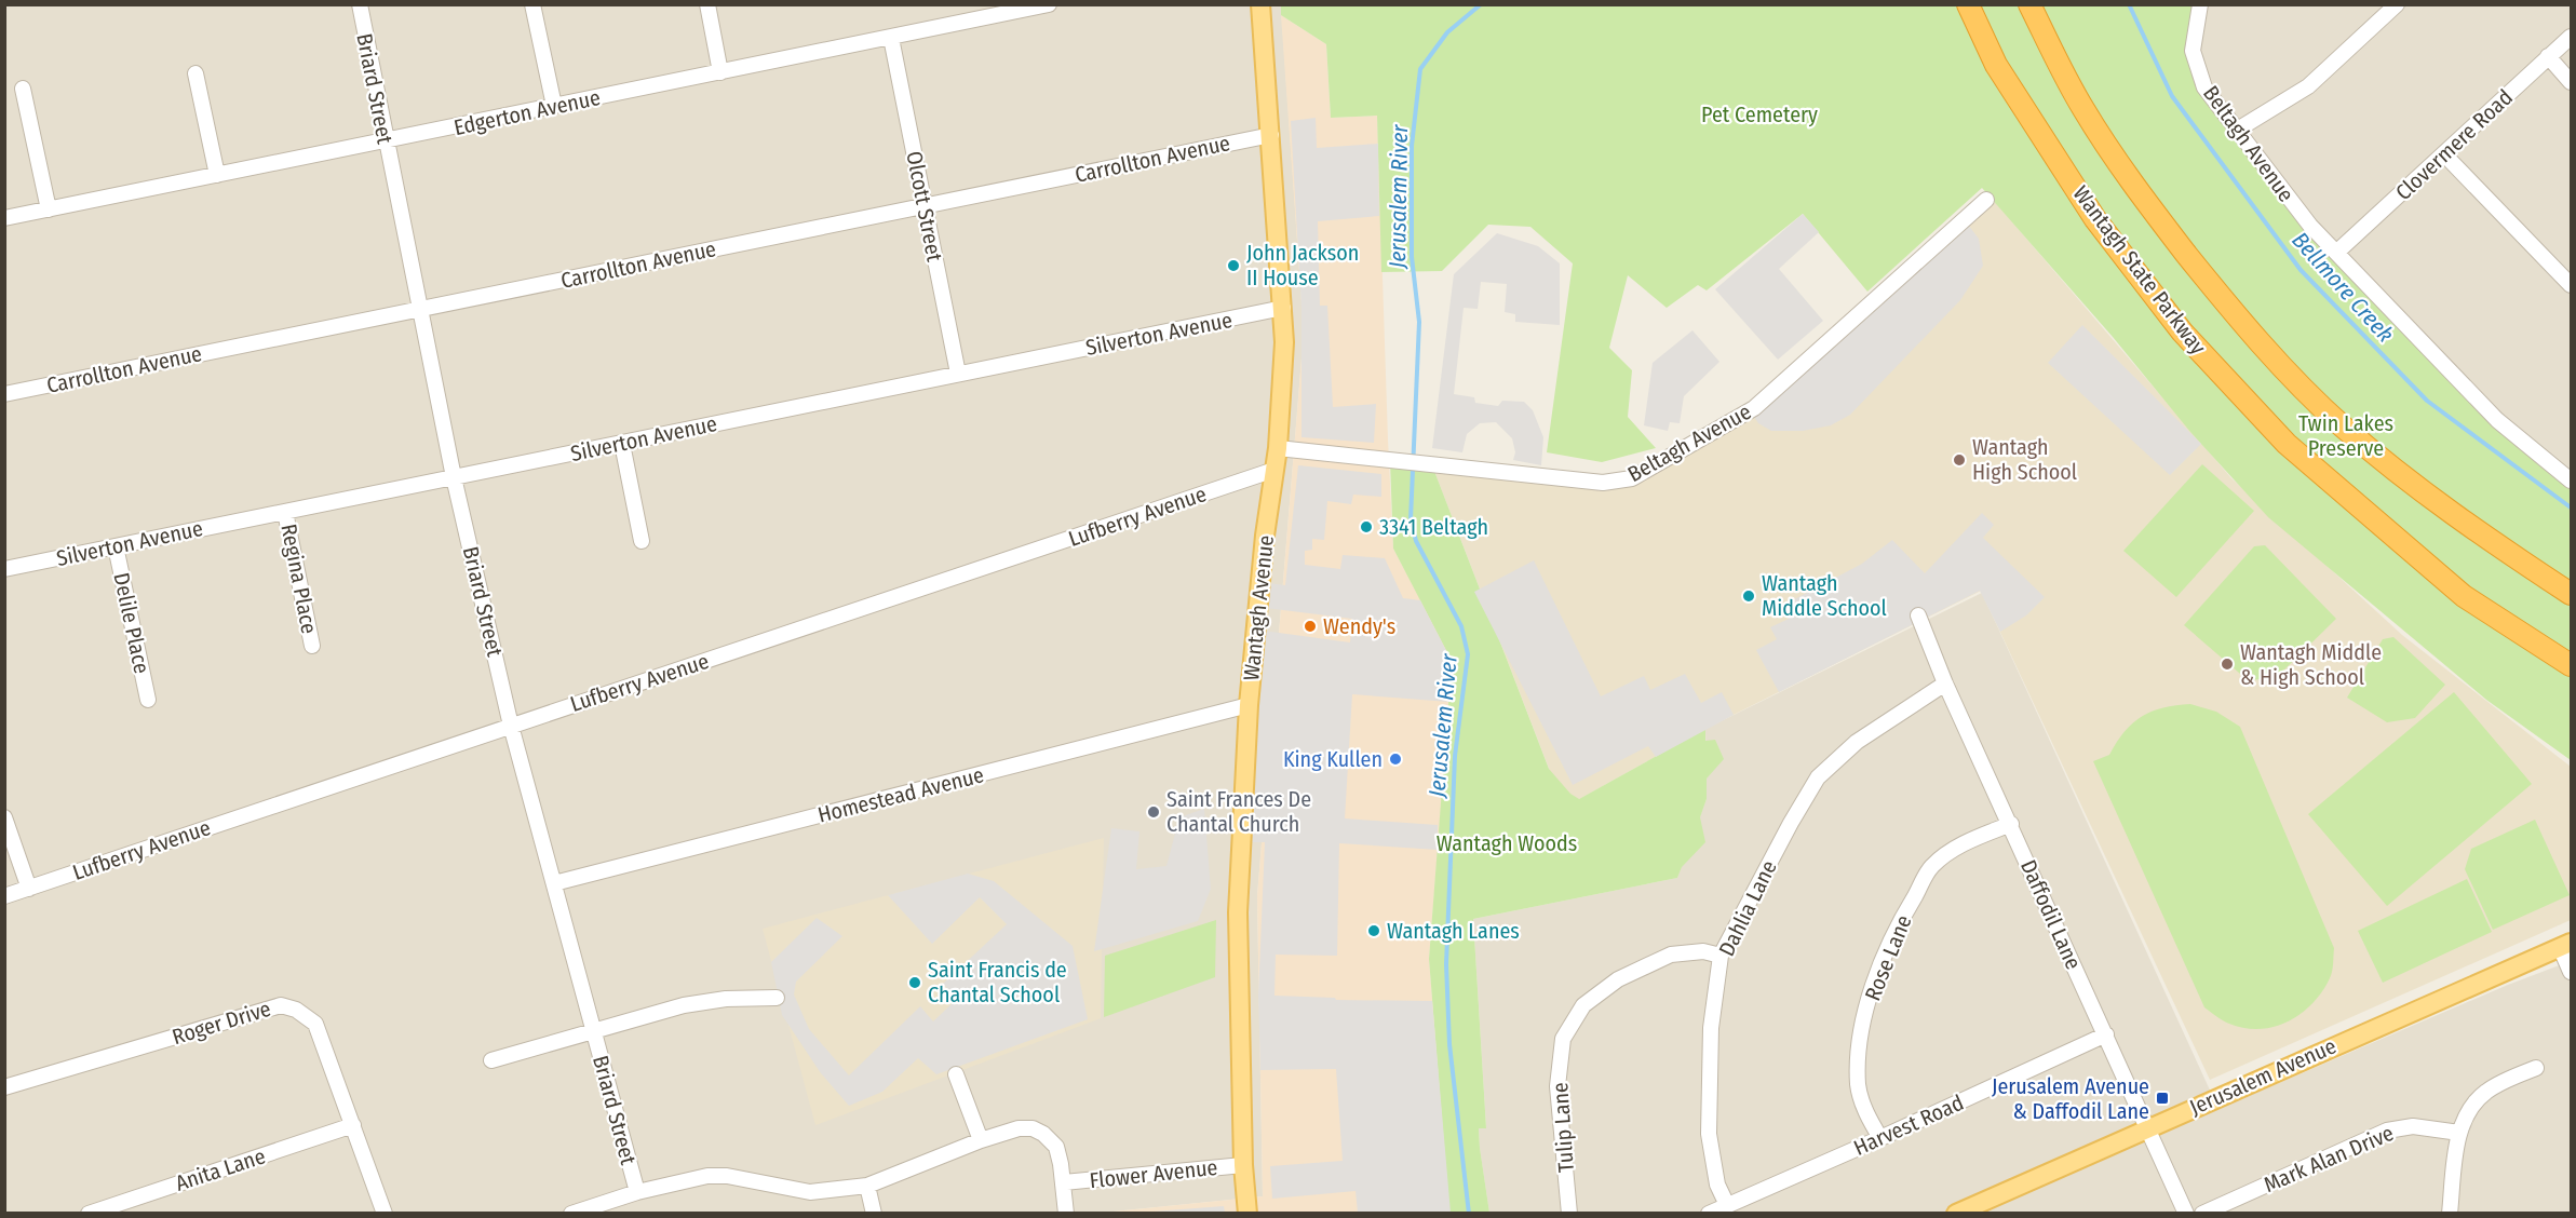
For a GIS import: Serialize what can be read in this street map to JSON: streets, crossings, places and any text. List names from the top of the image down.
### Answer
{
  "streets": {
    "highway": ["Wantagh State Parkway"],
    "main road": ["Wantagh Avenue", "Jerusalem Avenue"],
    "street": [
      "Briard Street",
      "Edgerton Avenue",
      "Beltagh Avenue",
      "Clovermere Road",
      "Carrollton Avenue",
      "Olcott Street",
      "Silverton Avenue",
      "Lufberry Avenue",
      "Regina Place",
      "Delile Place",
      "Homestead Avenue",
      "Dahlia Lane",
      "Daffodil Lane",
      "Rose Lane",
      "Roger Drive",
      "Harvest Road",
      "Tulip Lane",
      "Mark Alan Drive",
      "Anita Lane",
      "Flower Avenue"
    ]
  },
  "crossings": [
    ["Briard Street", "Edgerton Avenue"],
    ["Briard Street", "Carrollton Avenue"],
    ["Briard Street", "Silverton Avenue"],
    ["Briard Street", "Lufberry Avenue"],
    ["Briard Street", "Homestead Avenue"],
    ["Edgerton Avenue", "Olcott Street"],
    ["Beltagh Avenue", "Clovermere Road"],
    ["Beltagh Avenue", "Wantagh Avenue"],
    ["Carrollton Avenue", "Olcott Street"],
    ["Carrollton Avenue", "Wantagh Avenue"],
    ["Olcott Street", "Silverton Avenue"],
    ["Silverton Avenue", "Regina Place"],
    ["Silverton Avenue", "Wantagh Avenue"],
    ["Silverton Avenue", "Delile Place"],
    ["Lufberry Avenue", "Wantagh Avenue"],
    ["Wantagh Avenue", "Homestead Avenue"],
    ["Wantagh Avenue", "Flower Avenue"],
    ["Dahlia Lane", "Daffodil Lane"],
    ["Dahlia Lane", "Harvest Road"],
    ["Dahlia Lane", "Tulip Lane"],
    ["Daffodil Lane", "Rose Lane"],
    ["Daffodil Lane", "Jerusalem Avenue"],
    ["Daffodil Lane", "Harvest Road"],
    ["Rose Lane", "Harvest Road"],
    ["Roger Drive", "Anita Lane"]
  ],
  "water": ["Jerusalem River", "Bellmore Creek"],
  "parks": ["Pet Cemetery", "Twin Lakes Preserve", "Wantagh Woods"],
  "places": {
    "other": [
      "John Jackson II House",
      "Wantagh High School",
      "3341 Beltagh",
      "Wantagh Middle School",
      "Wendy's",
      "Wantagh Middle & High School",
      "King Kullen",
      "Saint Frances De Chantal Church",
      "Wantagh Lanes",
      "Saint Francis de Chantal School"
    ],
    "transit": ["Jerusalem Avenue & Daffodil Lane"]
  }
}
